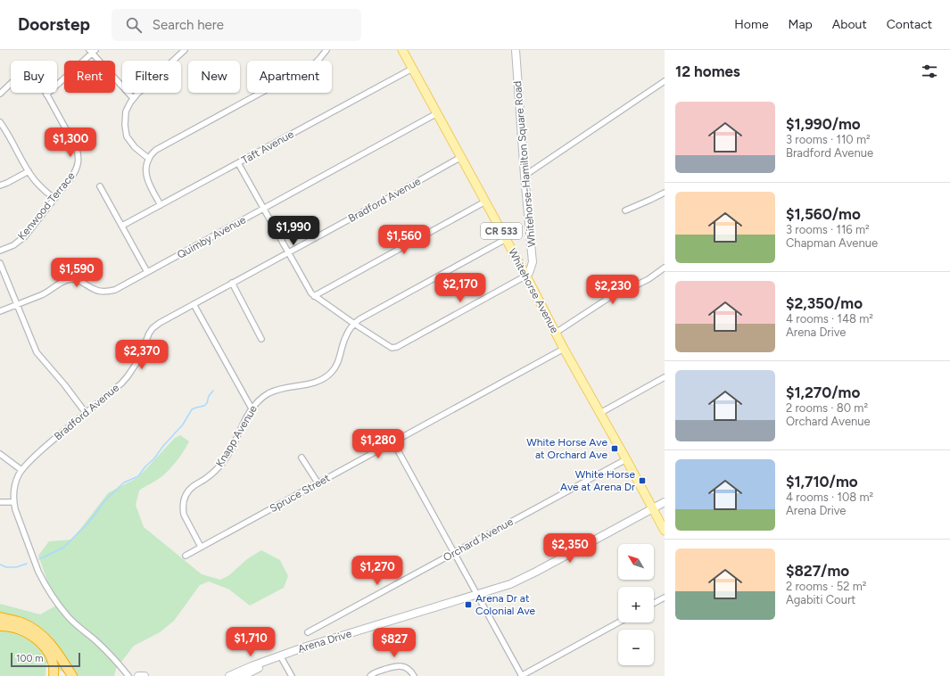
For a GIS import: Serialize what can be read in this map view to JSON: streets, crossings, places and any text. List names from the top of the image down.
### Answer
{
  "streets": {
    "main road": [
      "Whitehorse-Hamilton Square Road",
      "CR 533",
      "Whitehorse Avenue",
      "Arena Drive"
    ],
    "street": [
      "Taft Avenue",
      "Bradford Avenue",
      "Kenwood Terrace",
      "Quimby Avenue",
      "Knapp Avenue",
      "Spruce Street",
      "Orchard Avenue"
    ]
  },
  "crossings": [
    ["Taft Avenue", "Whitehorse Avenue"],
    ["Whitehorse-Hamilton Square Road", "Whitehorse Avenue"],
    ["Bradford Avenue", "Whitehorse Avenue"],
    ["Quimby Avenue", "Whitehorse Avenue"],
    ["Whitehorse Avenue", "Knapp Avenue"],
    ["Whitehorse Avenue", "Spruce Street"],
    ["Whitehorse Avenue", "Orchard Avenue"],
    ["Whitehorse Avenue", "Arena Drive"],
    ["Knapp Avenue", "Spruce Street"]
  ],
  "places": {
    "transit": ["White Horse Ave at Orchard Ave", "White Horse Ave at Arena Dr", "Arena Dr at Colonial Ave"]
  },
  "scale_bar": "100 m",
  "north": "top left",
  "page": {
    "header": "Doorstep",
    "search": "Search here",
    "nav": [
      "Home",
      "Map",
      "About",
      "Contact"
    ],
    "heading": "12 homes",
    "chip": [
      "Buy",
      "Rent",
      "Filters",
      "New",
      "Apartment"
    ],
    "list": [
      {
        "name": "$1,990/mo",
        "note": "3 rooms · 110 m² · Bradford Avenue"
      },
      {
        "name": "$1,560/mo",
        "note": "3 rooms · 116 m² · Chapman Avenue"
      },
      {
        "name": "$2,350/mo",
        "note": "4 rooms · 148 m² · Arena Drive"
      },
      {
        "name": "$1,270/mo",
        "note": "2 rooms · 80 m² · Orchard Avenue"
      },
      {
        "name": "$1,710/mo",
        "note": "4 rooms · 108 m² · Arena Drive"
      },
      {
        "name": "$827/mo",
        "note": "2 rooms · 52 m² · Agabiti Court"
      }
    ],
    "price": [
      "$1,300",
      "$1,990",
      "$1,560",
      "$1,590",
      "$2,170",
      "$2,230",
      "$2,370",
      "$1,280",
      "$2,350",
      "$1,270",
      "$1,710",
      "$827"
    ],
    "map_buttons": ["+", "−"],
    "scale": "100 m"
  }
}
